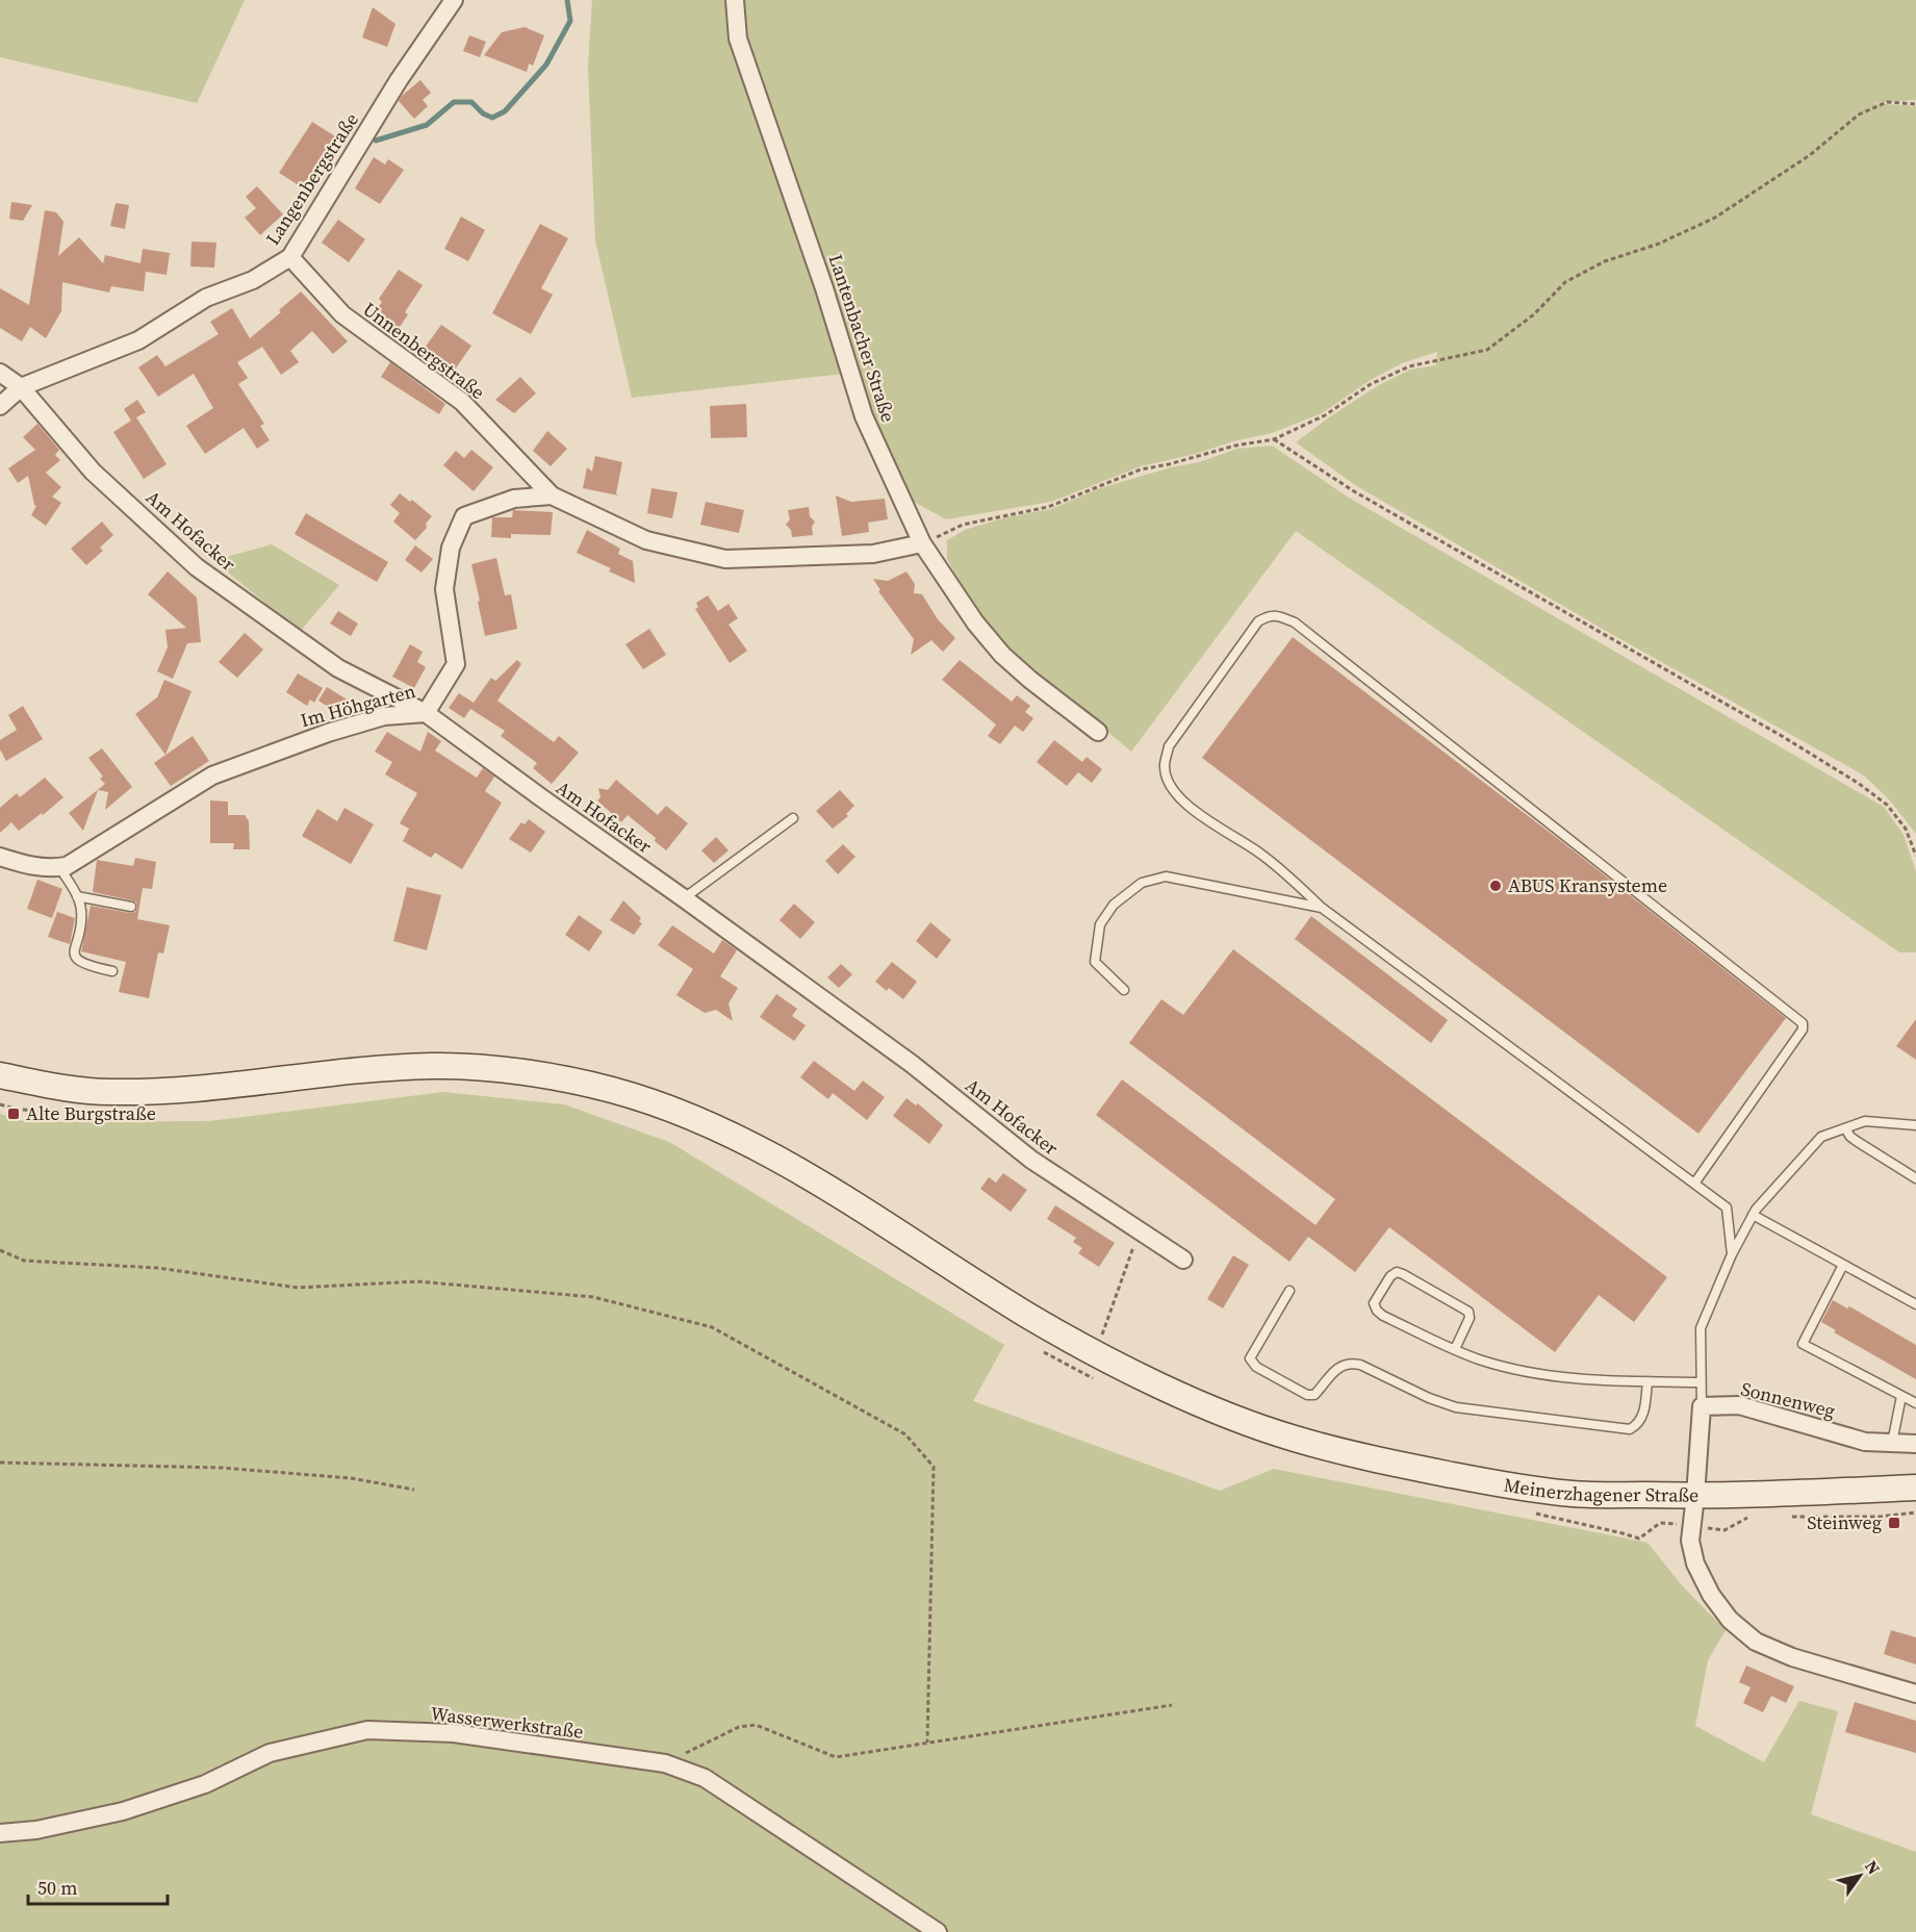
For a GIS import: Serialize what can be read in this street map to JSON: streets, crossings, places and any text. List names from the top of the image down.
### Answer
{
  "streets": {
    "main road": ["Meinerzhagener Straße"],
    "street": [
      "Langenbergstraße",
      "Lantenbacher Straße",
      "Unnenbergstraße",
      "Am Hofacker",
      "Im Höhgarten",
      "Sonnenweg",
      "Wasserwerkstraße"
    ]
  },
  "crossings": [
    ["Langenbergstraße", "Unnenbergstraße"],
    ["Langenbergstraße", "Am Hofacker"],
    ["Lantenbacher Straße", "Unnenbergstraße"],
    ["Unnenbergstraße", "Im Höhgarten"],
    ["Am Hofacker", "Im Höhgarten"]
  ],
  "places": {
    "other": ["ABUS Kransysteme"],
    "transit": ["Alte Burgstraße", "Steinweg"]
  },
  "scale_bar": "50 m",
  "north": "top right"
}
